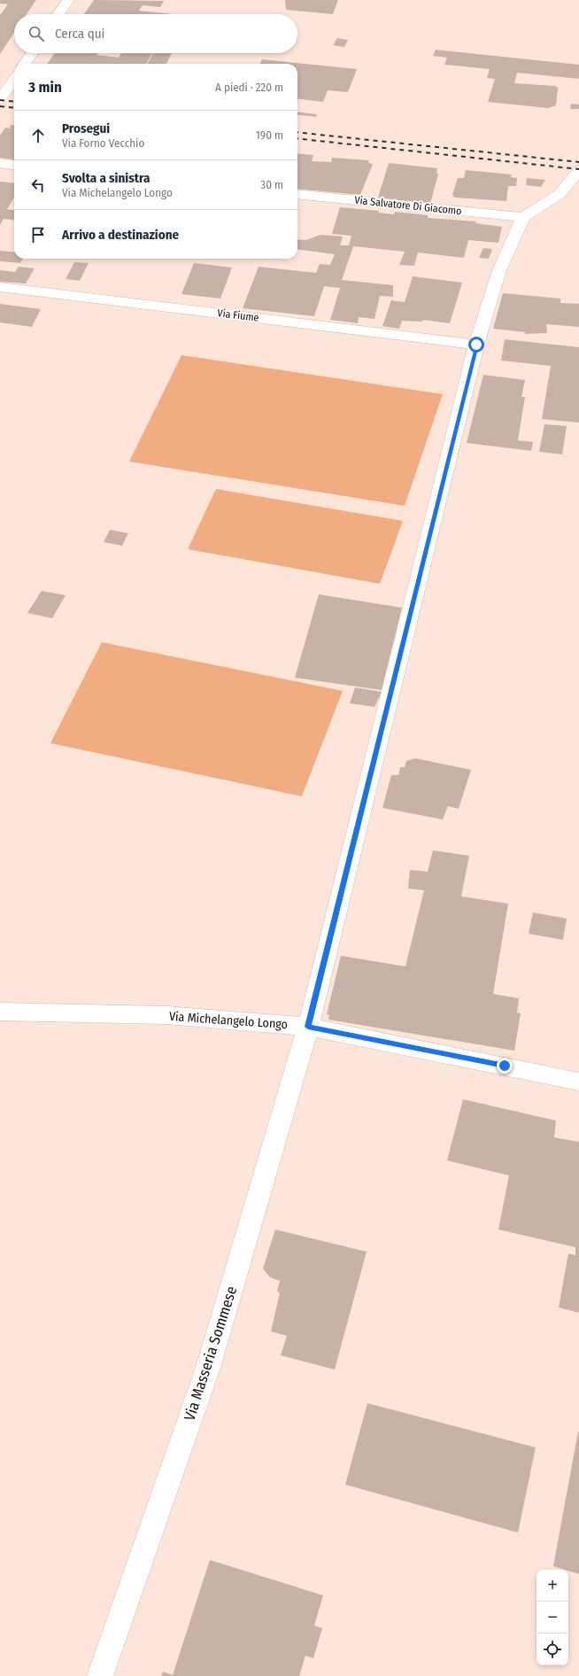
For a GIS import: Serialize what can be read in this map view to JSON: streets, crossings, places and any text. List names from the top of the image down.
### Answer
{
  "streets": {
    "street": [
      "Via Salvatore Di Giacomo",
      "Via Fiume",
      "Via Michelangelo Longo",
      "Via Masseria Sommese"
    ]
  },
  "crossings": [
    ["Via Salvatore Di Giacomo", "Via Masseria Sommese"],
    ["Via Fiume", "Via Masseria Sommese"],
    ["Via Michelangelo Longo", "Via Masseria Sommese"]
  ],
  "page": {
    "search": "Cerca qui",
    "heading": ["3 min", "A piedi · 220 m"],
    "list": [
      ["Prosegui", "Via Forno Vecchio", "190 m"],
      ["Svolta a sinistra", "Via Michelangelo Longo", "30 m"],
      "Arrivo a destinazione"
    ],
    "map_buttons": ["+", "−"]
  }
}
